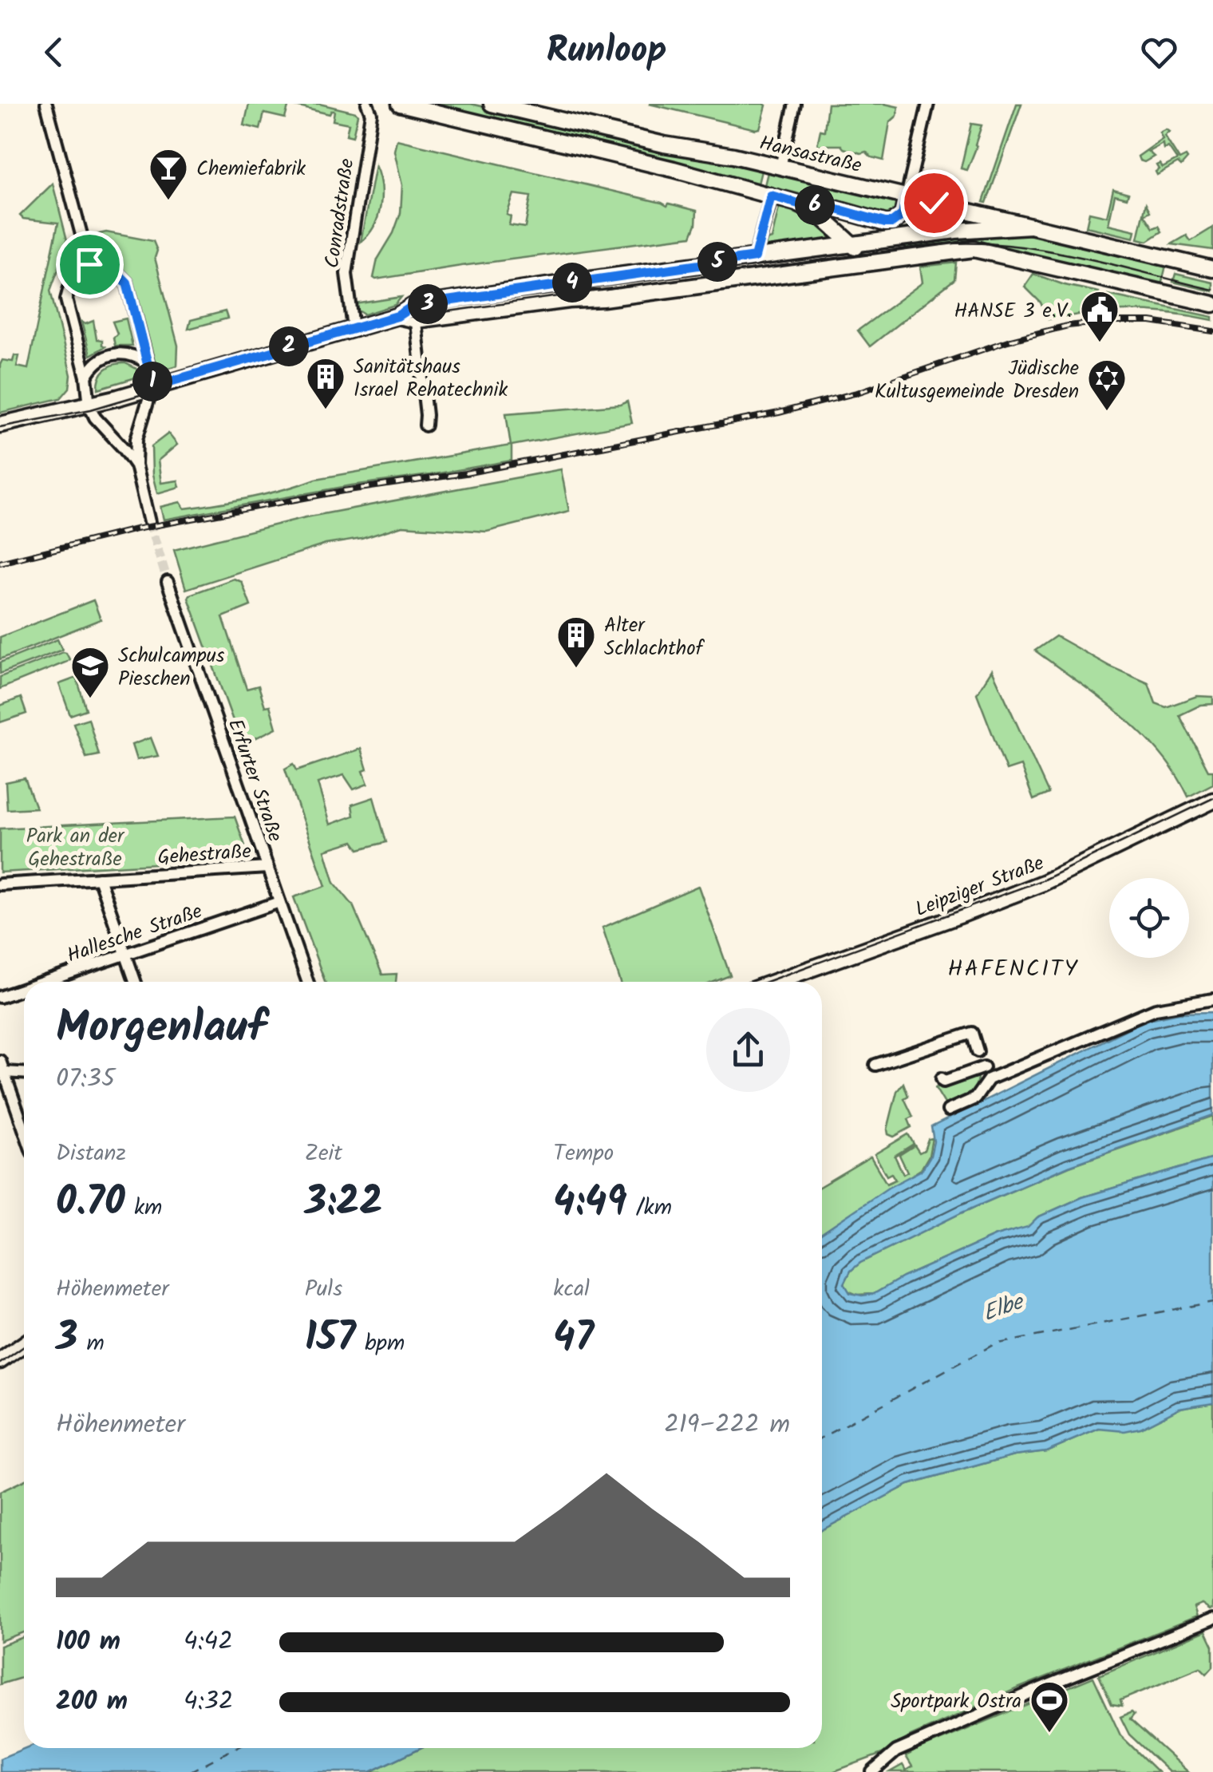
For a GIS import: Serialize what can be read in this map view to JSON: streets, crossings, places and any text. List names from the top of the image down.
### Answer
{
  "streets": {
    "main road": ["Hansastraße", "Leipziger Straße"],
    "street": [
      "Conradstraße",
      "Erfurter Straße",
      "Gehestraße",
      "Hallesche Straße"
    ]
  },
  "crossings": [
    ["Erfurter Straße", "Gehestraße"],
    ["Erfurter Straße", "Hallesche Straße"]
  ],
  "districts": ["HAFENCITY"],
  "water": ["Elbe"],
  "parks": ["Park an der Gehestraße"],
  "places": {
    "bar": ["Chemiefabrik"],
    "public building": ["HANSE 3 e.V."],
    "building": ["Sanitätshaus Israel Rehatechnik", "Alter Schlachthof"],
    "synagogue": ["Jüdische Kultusgemeinde Dresden"],
    "school or university": ["Schulcampus Pieschen"],
    "sports": ["Sportpark Ostra"]
  },
  "page": {
    "header": "Runloop",
    "pins": [
      "6",
      "5",
      "4",
      "3",
      "2",
      "1"
    ],
    "heading": ["Morgenlauf", "07:35"],
    "stats": [
      ["Distanz", "0.70 km"],
      ["Zeit", "3:22"],
      ["Tempo", "4:49 /km"],
      ["Höhenmeter", "3 m"],
      ["Puls", "157 bpm"],
      ["kcal", "47"]
    ],
    "chart": ["Höhenmeter", "219–222 m"],
    "list": [
      {
        "name": "100 m",
        "note": "4:42"
      },
      {
        "name": "200 m",
        "note": "4:32"
      }
    ]
  }
}
